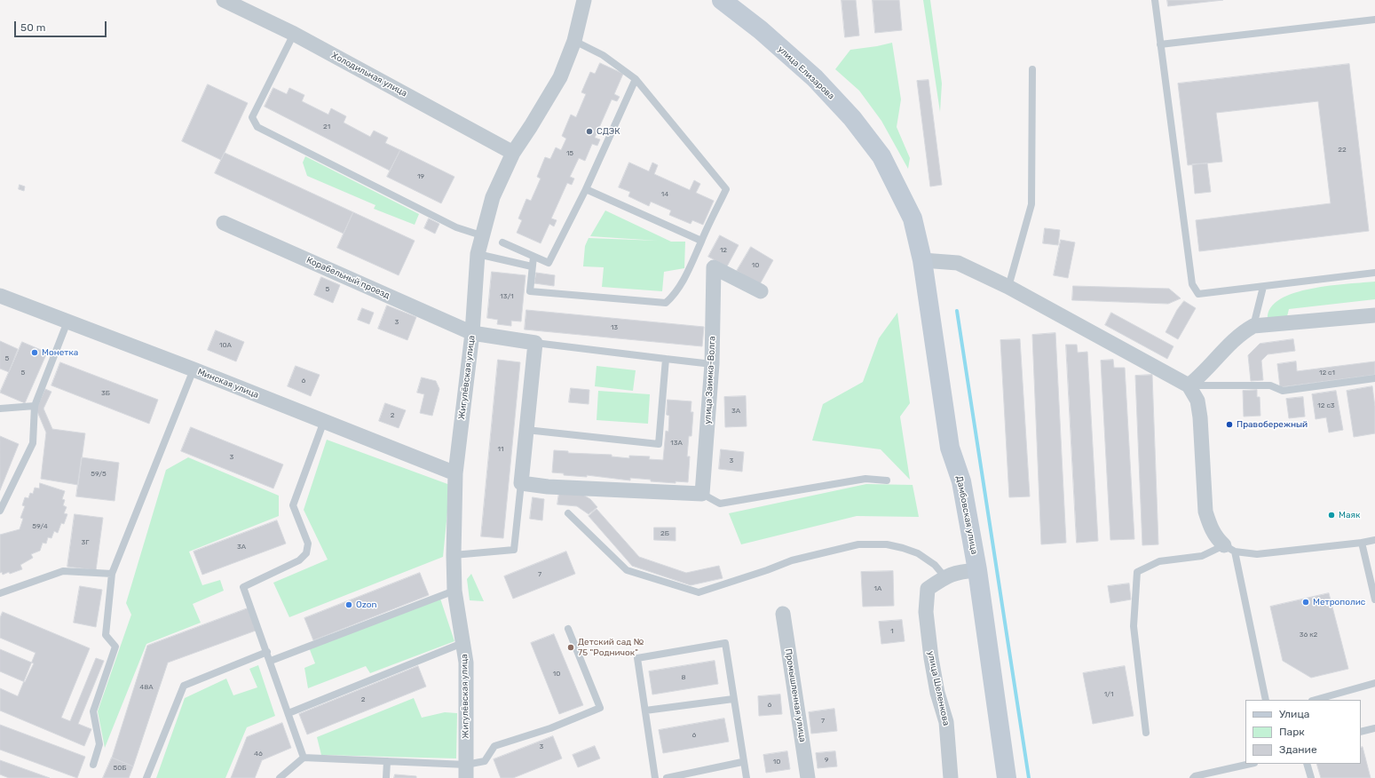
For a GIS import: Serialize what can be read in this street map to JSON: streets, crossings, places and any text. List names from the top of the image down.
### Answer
{
  "streets": {
    "street": [
      "улица Елизарова",
      "Холодильная улица",
      "Корабельный проезд",
      "Жигулёвская улица",
      "улица Заимка-Волга",
      "Минская улица",
      "Дамбовская улица",
      "улица Шеленкова",
      "Промышленная улица"
    ]
  },
  "crossings": [
    ["улица Елизарова", "Дамбовская улица"],
    ["Холодильная улица", "Жигулёвская улица"],
    ["Корабельный проезд", "Жигулёвская улица"],
    ["Жигулёвская улица", "Минская улица"],
    ["Дамбовская улица", "улица Шеленкова"]
  ],
  "places": [
    "СДЭК",
    "Монетка",
    "Правобережный",
    "Маяк",
    "Метрополис",
    "Ozon",
    "Детский сад № 75 \"Родничок\""
  ],
  "house_numbers": [
    "21",
    "22",
    "15",
    "19",
    "14",
    "12",
    "10",
    "5",
    "13/1",
    "3",
    "13",
    "10А",
    "5",
    "5",
    "12 с1",
    "6",
    "3Б",
    "12 с3",
    "3А",
    "2",
    "13А",
    "11",
    "3",
    "3",
    "59/5",
    "59/4",
    "2Б",
    "3Г",
    "3А",
    "7",
    "1А",
    "1",
    "36 к2",
    "10",
    "8",
    "48А",
    "1/1",
    "2",
    "6",
    "7",
    "6",
    "3",
    "46",
    "9",
    "10",
    "50Б"
  ],
  "legend": ["Улица", "Парк", "Здание"],
  "scale_bar": "50 m"
}
